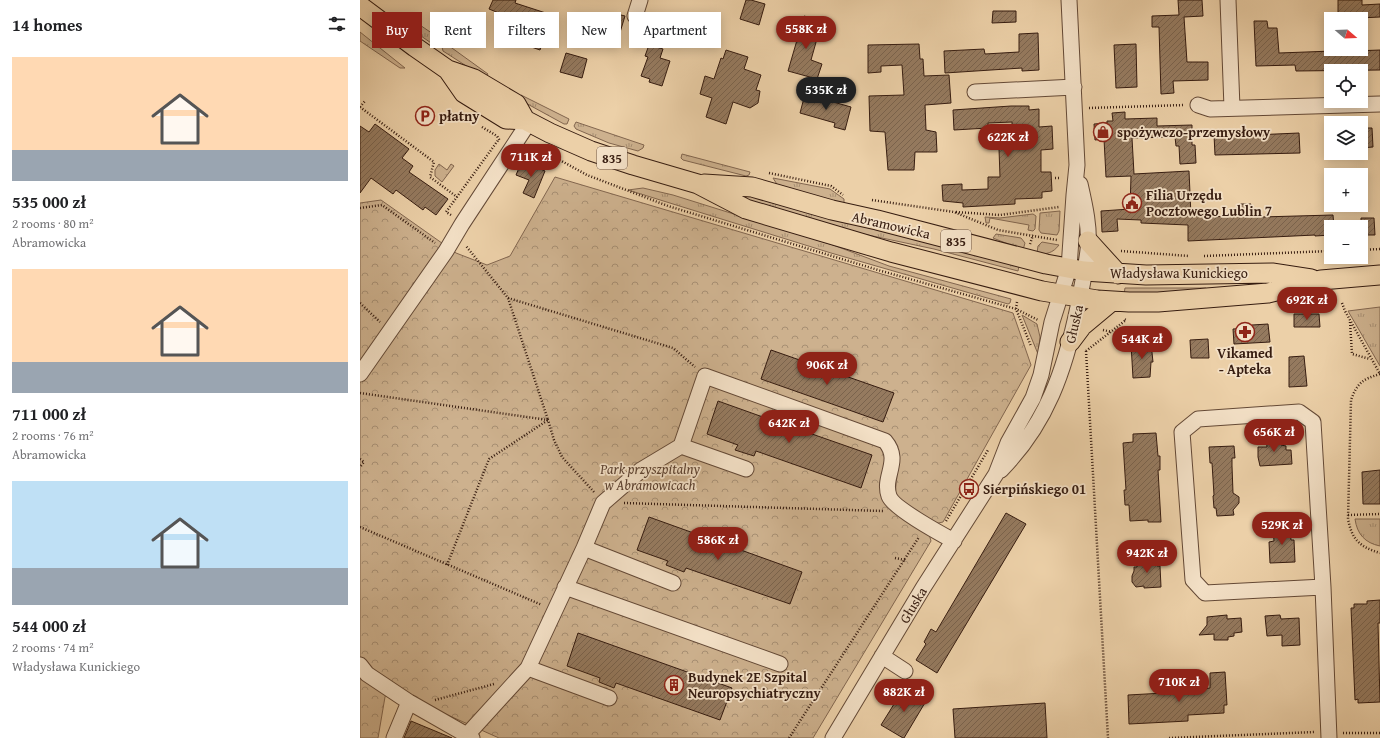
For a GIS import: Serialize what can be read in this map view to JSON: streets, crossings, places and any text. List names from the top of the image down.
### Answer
{
  "streets": {
    "main road": ["835", "Abramowicka", "Władysława Kunickiego"],
    "street": ["Głuska"]
  },
  "crossings": [
    ["Abramowicka", "Władysława Kunickiego"],
    ["Abramowicka", "Głuska"],
    ["Władysława Kunickiego", "Głuska"]
  ],
  "parks": ["Park przyszpitalny w Abramowicach"],
  "places": {
    "parking": ["płatny"],
    "shop": ["spożywczo-przemysłowy"],
    "public building": ["Filia Urzędu Pocztowego Lublin 7"],
    "pharmacy": ["Vikamed - Apteka"],
    "bus stop": ["Sierpińskiego 01"],
    "building": ["Budynek 2E Szpital Neuropsychiatryczny"]
  },
  "north": "right",
  "page": {
    "heading": "14 homes",
    "map_buttons": ["+", "−"],
    "chip": [
      "Buy",
      "Rent",
      "Filters",
      "New",
      "Apartment"
    ],
    "price": [
      "558K zł",
      "535K zł",
      "622K zł",
      "711K zł",
      "692K zł",
      "544K zł",
      "906K zł",
      "642K zł",
      "656K zł",
      "529K zł",
      "586K zł",
      "942K zł",
      "710K zł",
      "882K zł"
    ],
    "list": [
      {
        "name": "535 000 zł",
        "note": "2 rooms · 80 m² · Abramowicka"
      },
      {
        "name": "711 000 zł",
        "note": "2 rooms · 76 m² · Abramowicka"
      },
      {
        "name": "544 000 zł",
        "note": "2 rooms · 74 m² · Władysława Kunickiego"
      }
    ]
  }
}
